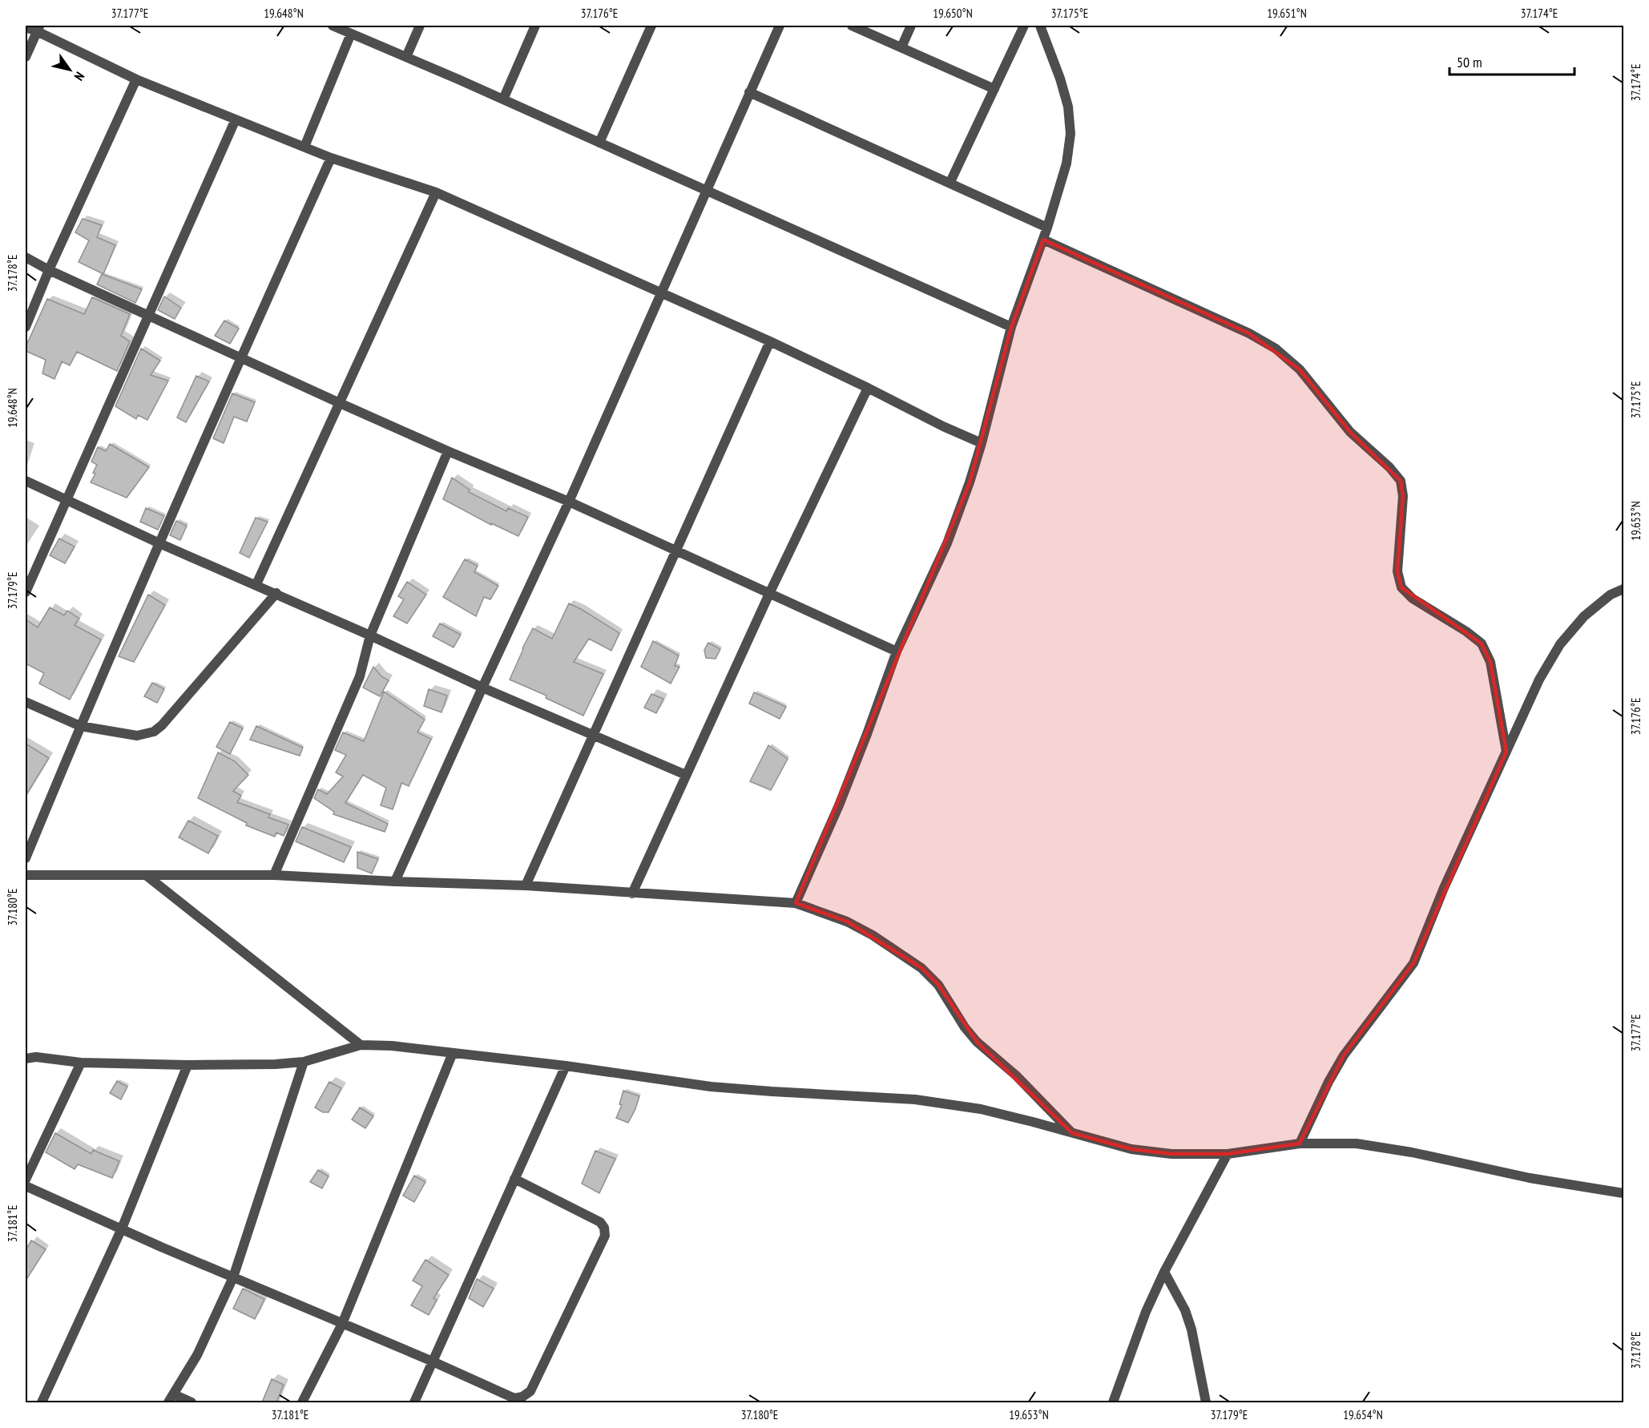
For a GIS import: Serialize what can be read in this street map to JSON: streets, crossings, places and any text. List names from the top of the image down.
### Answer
{
  "scale_bar": "50 m",
  "north": "bottom right",
  "coordinates": [
    "37.177°E",
    "19.648°N",
    "37.176°E",
    "19.650°N",
    "37.175°E",
    "19.651°N",
    "37.174°E",
    "37.178°E",
    "19.653°N",
    "37.179°E",
    "37.180°E",
    "37.181°E",
    "19.654°N"
  ]
}
